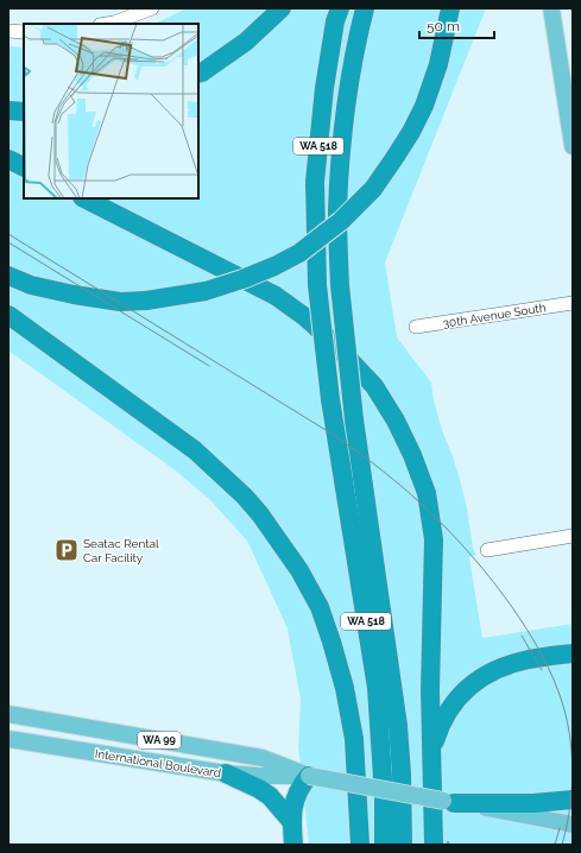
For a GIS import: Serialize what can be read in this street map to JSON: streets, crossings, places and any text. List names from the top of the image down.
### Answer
{
  "streets": {
    "highway": ["WA 518"],
    "main road": ["WA 99", "International Boulevard"],
    "street": ["30th Avenue South"]
  },
  "places": {
    "parking": ["Seatac Rental Car Facility"]
  },
  "scale_bar": "50 m"
}
